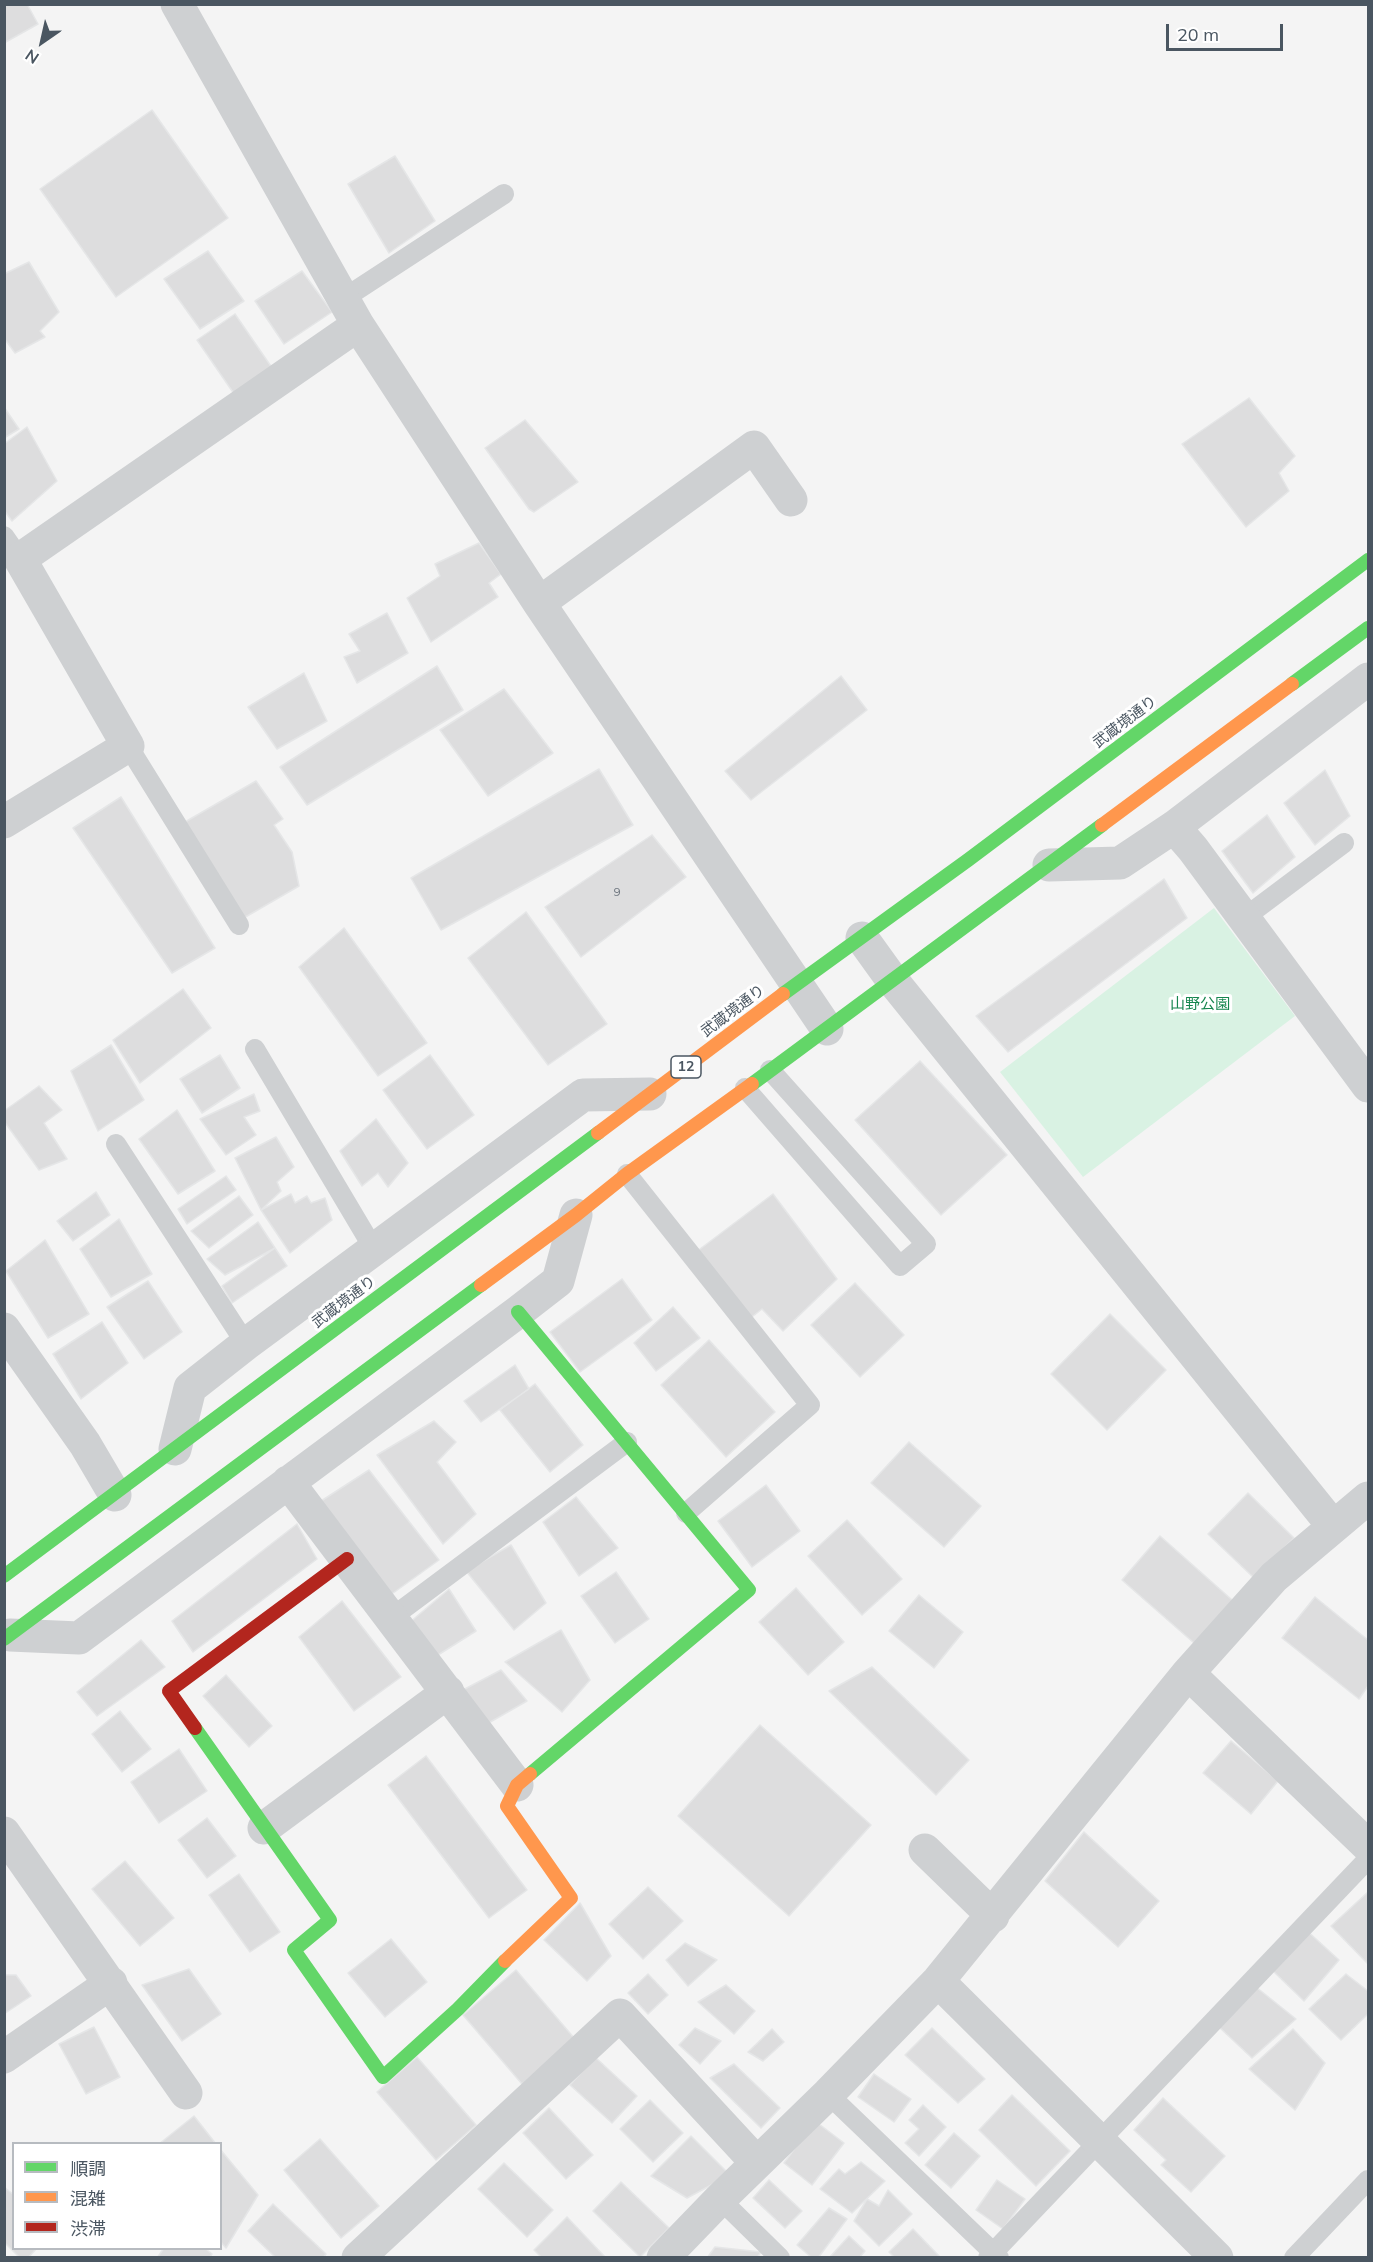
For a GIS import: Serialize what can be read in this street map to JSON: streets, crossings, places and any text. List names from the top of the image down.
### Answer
{
  "streets": {
    "main road": ["武蔵境通り", "12"]
  },
  "parks": ["山野公園"],
  "house_numbers": ["9"],
  "legend": ["順調", "混雑", "渋滞"],
  "scale_bar": "20 m",
  "north": "bottom left"
}
